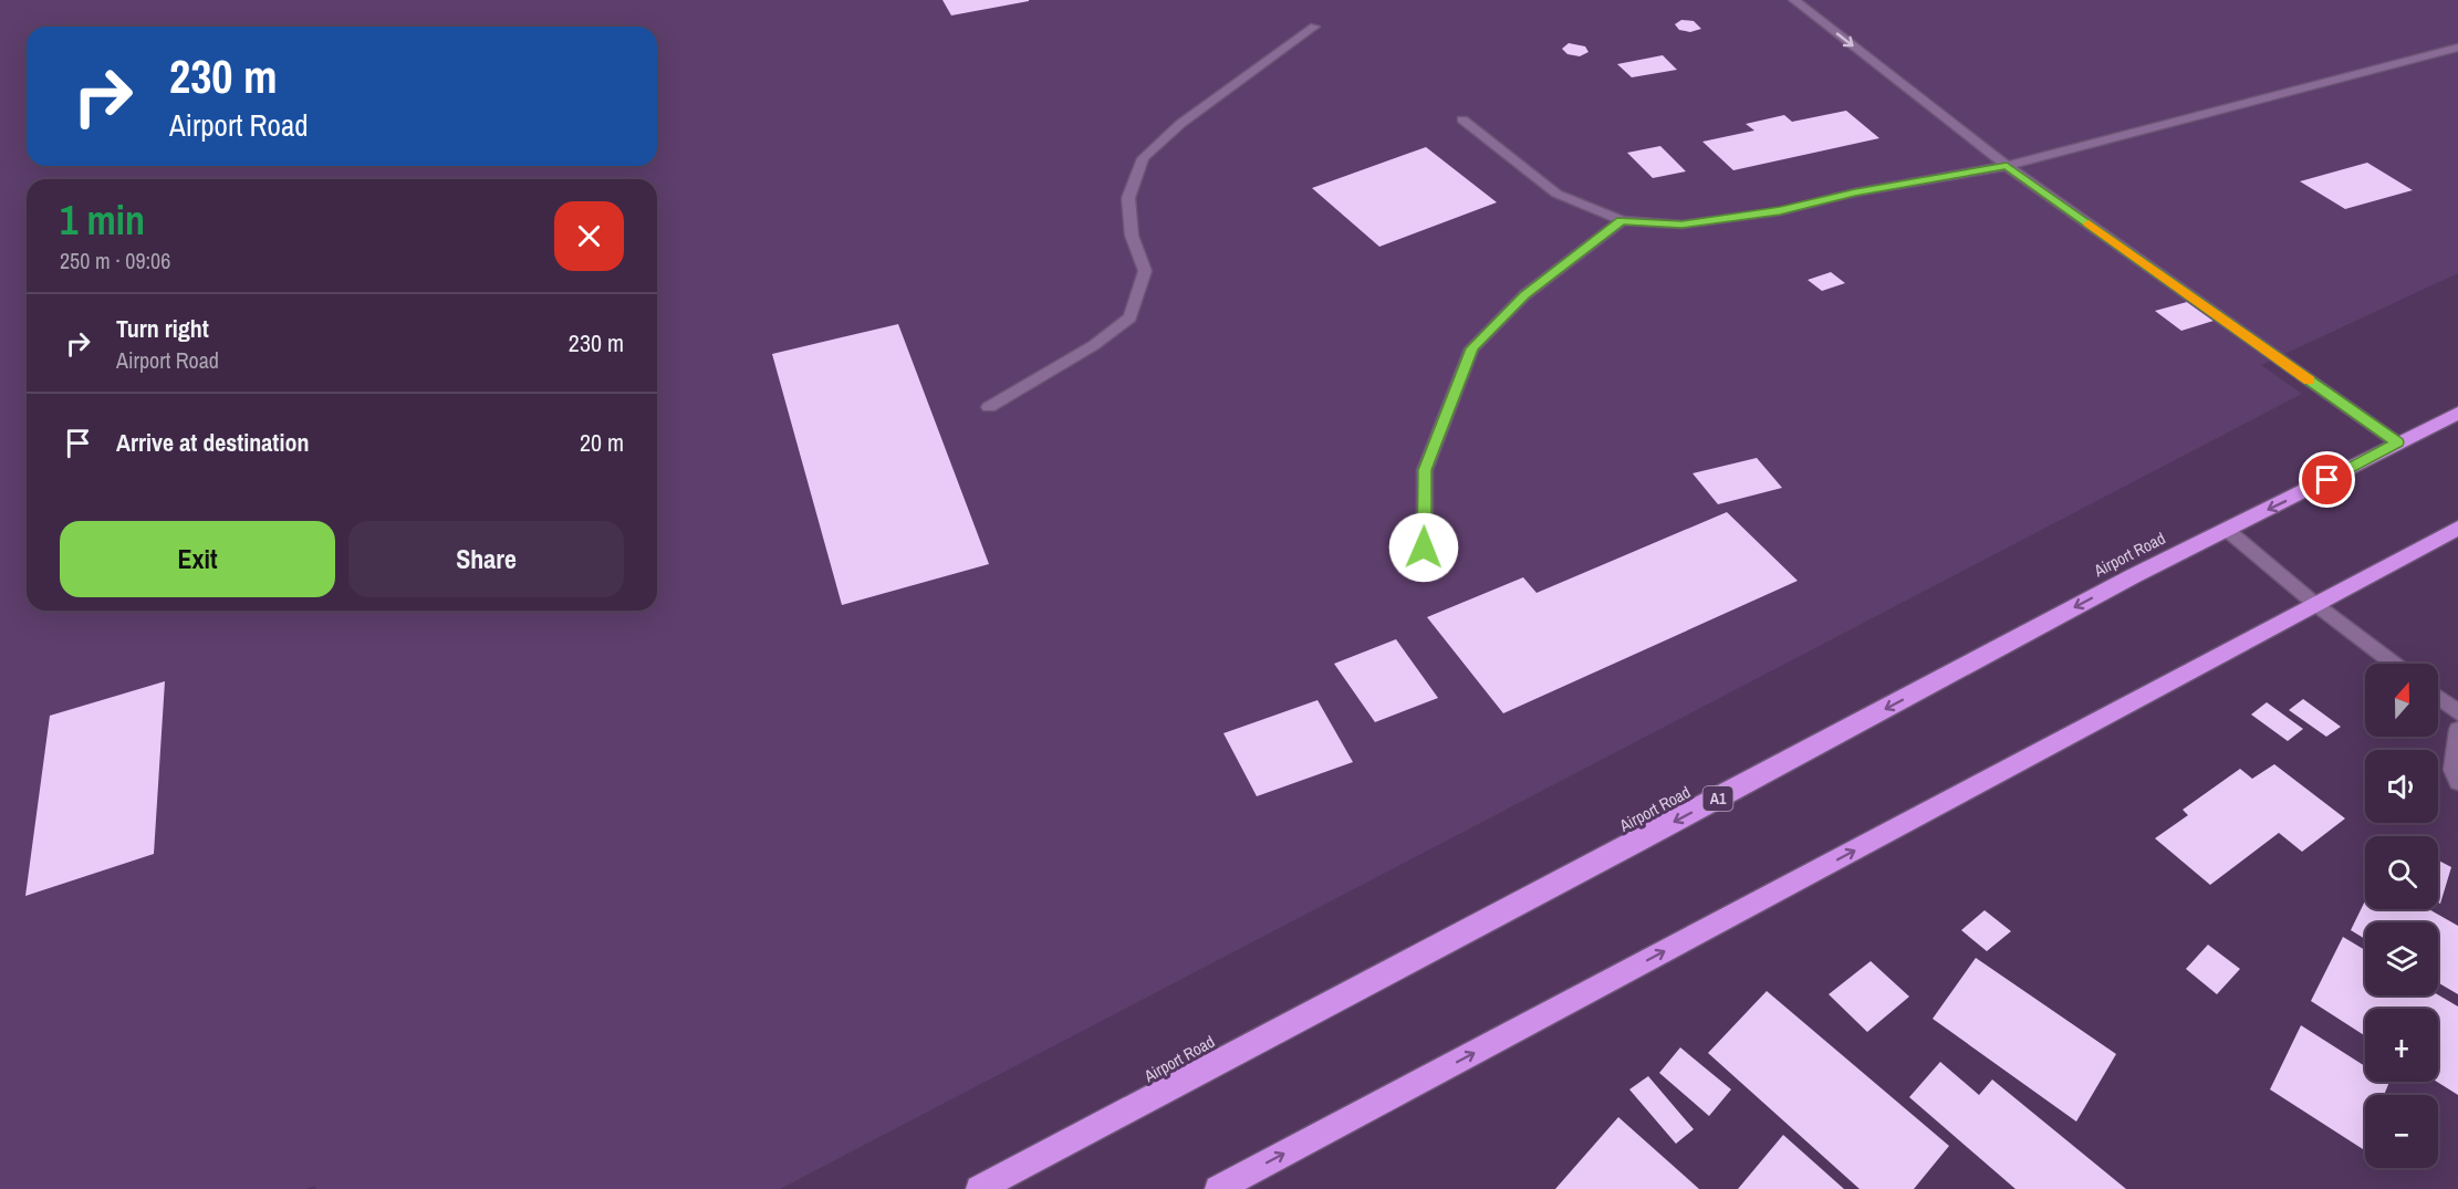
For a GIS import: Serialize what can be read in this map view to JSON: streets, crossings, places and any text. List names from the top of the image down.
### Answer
{
  "streets": {
    "highway": ["Airport Road", "A1"]
  },
  "north": "top",
  "page": {
    "turn": ["230 m", "Airport Road"],
    "heading": ["1 min", "250 m · 09:06"],
    "list": [
      {
        "name": "Turn right",
        "note": "Airport Road",
        "value": "230 m"
      },
      {
        "name": "Arrive at destination",
        "value": "20 m"
      }
    ],
    "buttons": ["Exit", "Share"],
    "map_buttons": ["+", "−"]
  }
}
